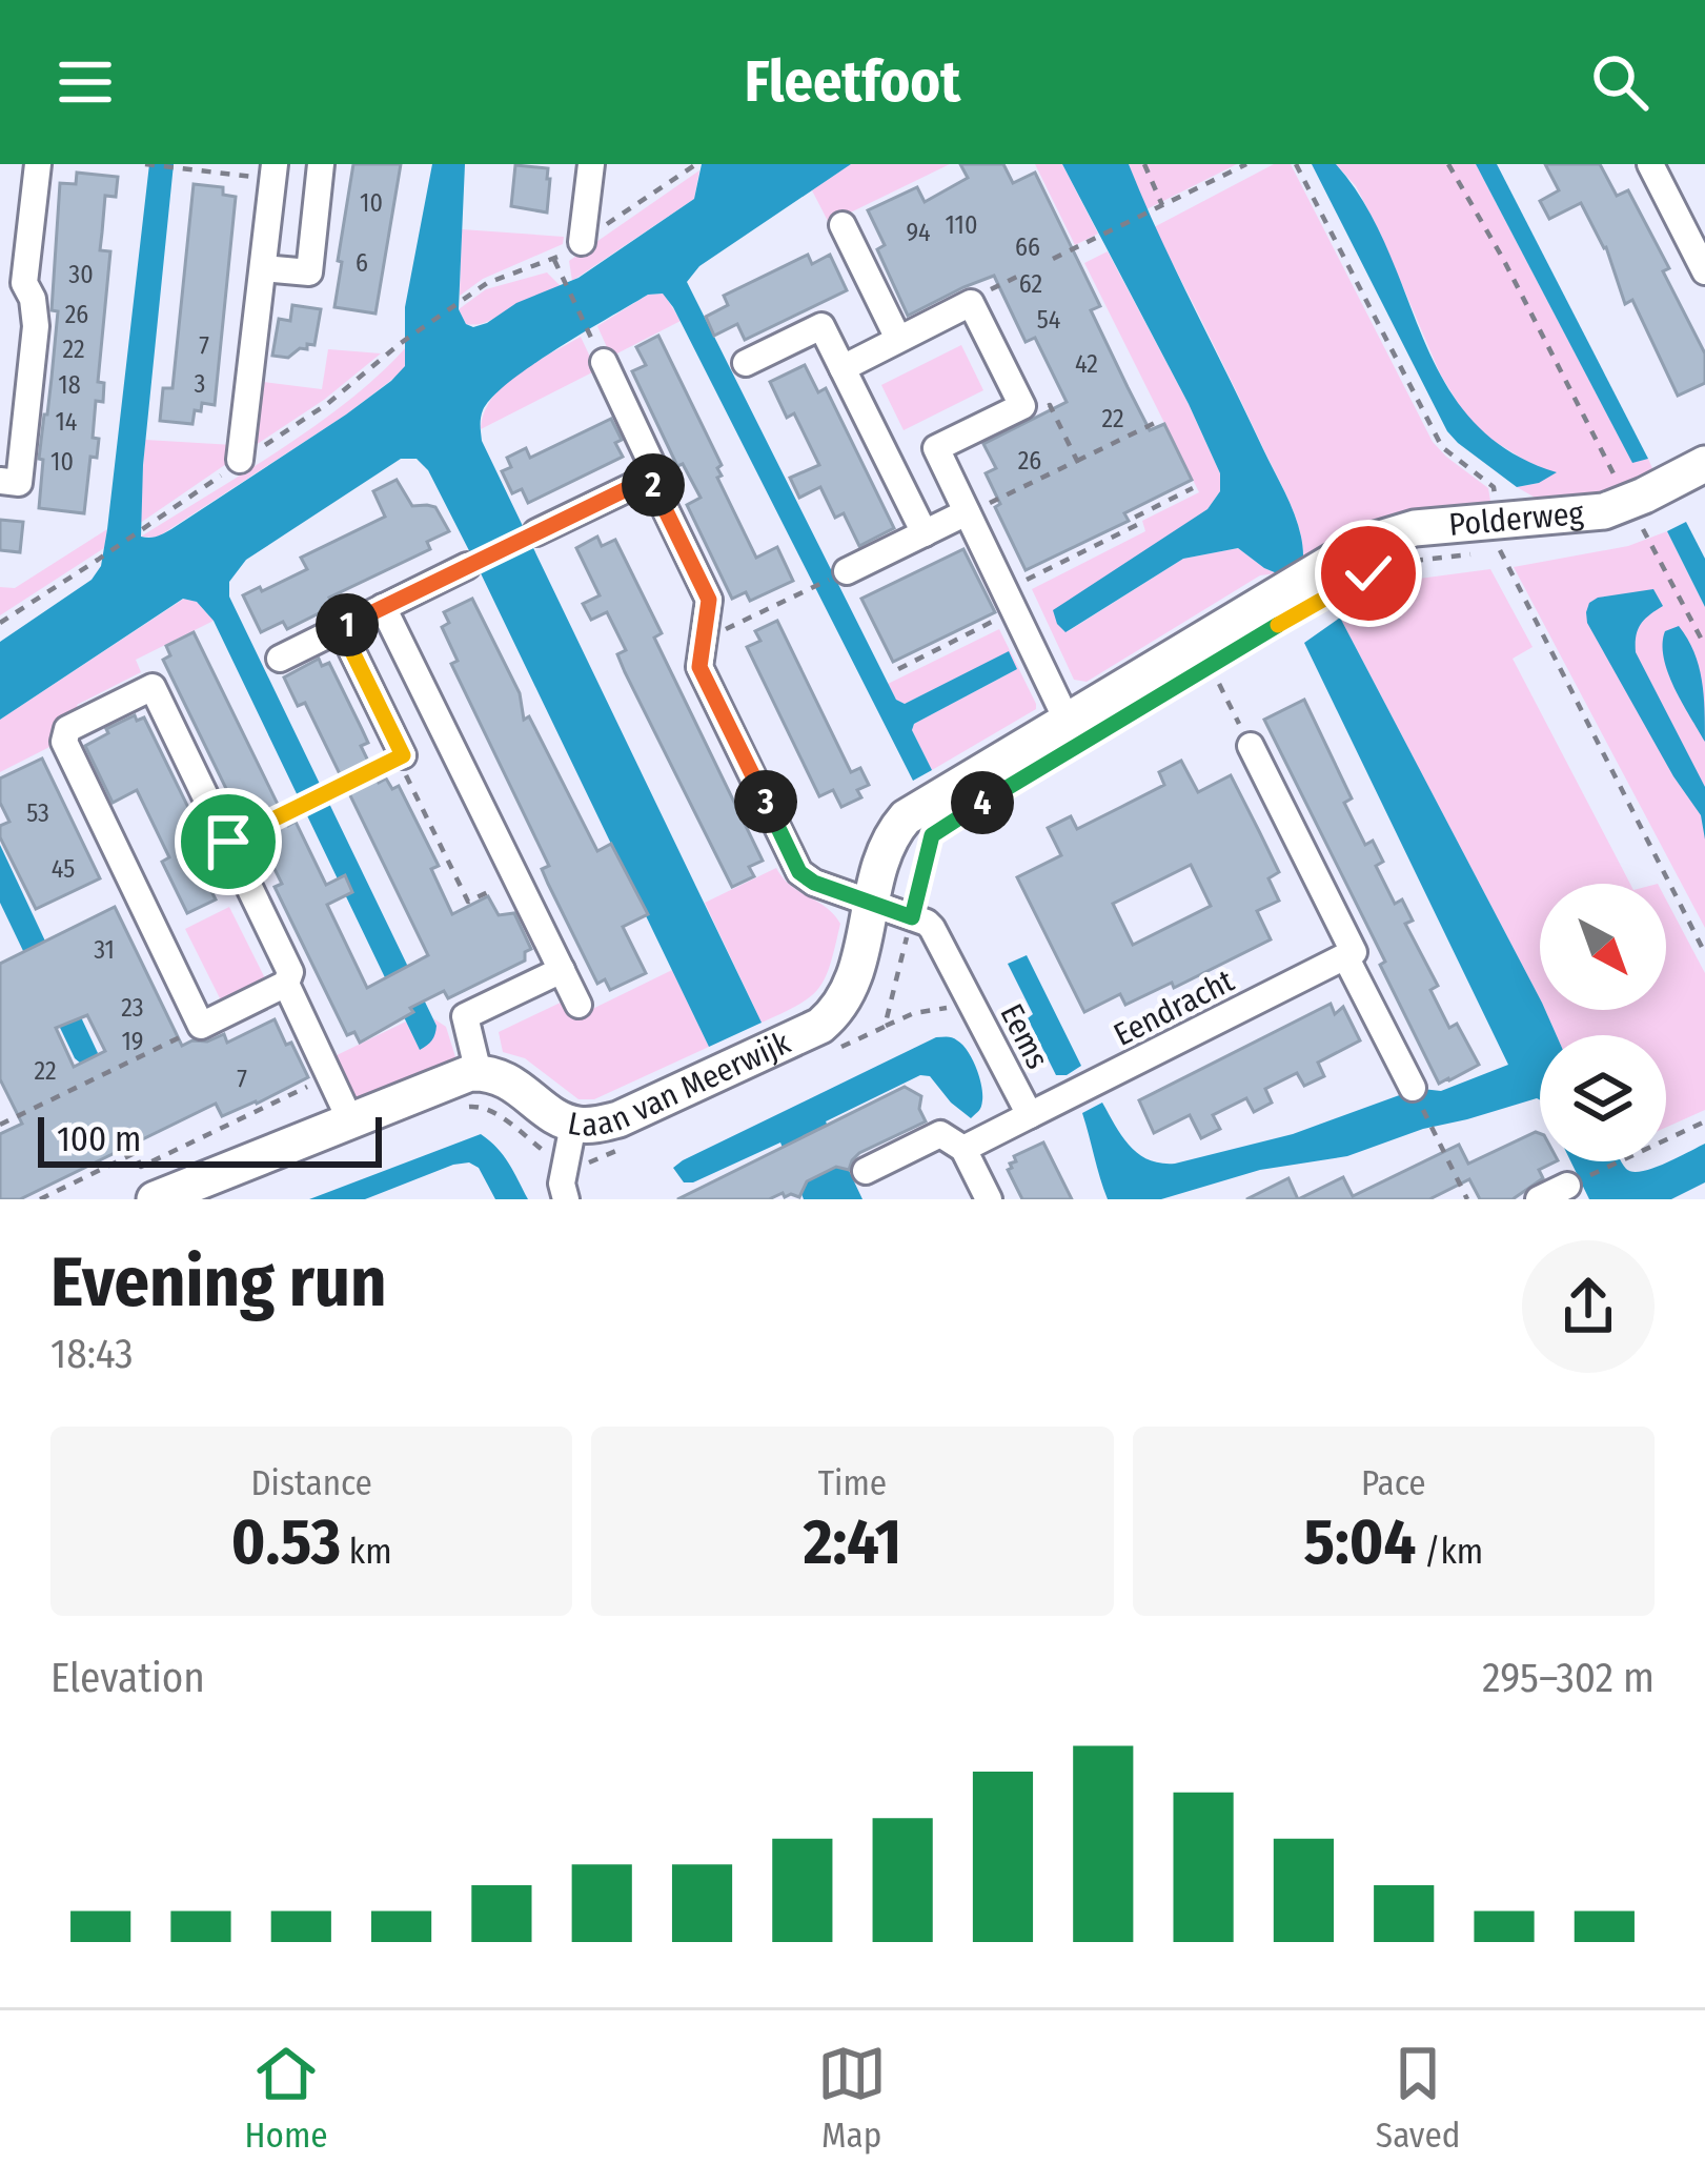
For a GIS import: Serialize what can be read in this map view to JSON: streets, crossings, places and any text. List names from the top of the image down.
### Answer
{
  "streets": {
    "street": [
      "Polderweg",
      "Eendracht",
      "Eems",
      "Laan van Meerwijk"
    ]
  },
  "crossings": [
    ["Polderweg", "Laan van Meerwijk"],
    ["Eendracht", "Eems"],
    ["Eems", "Laan van Meerwijk"]
  ],
  "house_numbers": [
    "10",
    "110",
    "94",
    "66",
    "6",
    "30",
    "62",
    "26",
    "54",
    "7",
    "22",
    "42",
    "3",
    "18",
    "22",
    "14",
    "26",
    "10",
    "53",
    "45",
    "31",
    "23",
    "19",
    "22",
    "7"
  ],
  "scale_bar": "100 m",
  "north": "bottom right",
  "page": {
    "header": "Fleetfoot",
    "pins": [
      "2",
      "1",
      "3",
      "4"
    ],
    "scale": "100 m",
    "heading": ["Evening run", "18:43"],
    "stats": [
      ["Distance", "0.53 km"],
      ["Time", "2:41"],
      ["Pace", "5:04 /km"]
    ],
    "chart": ["Elevation", "295–302 m"],
    "tabs": ["Home", "Map", "Saved"]
  }
}
